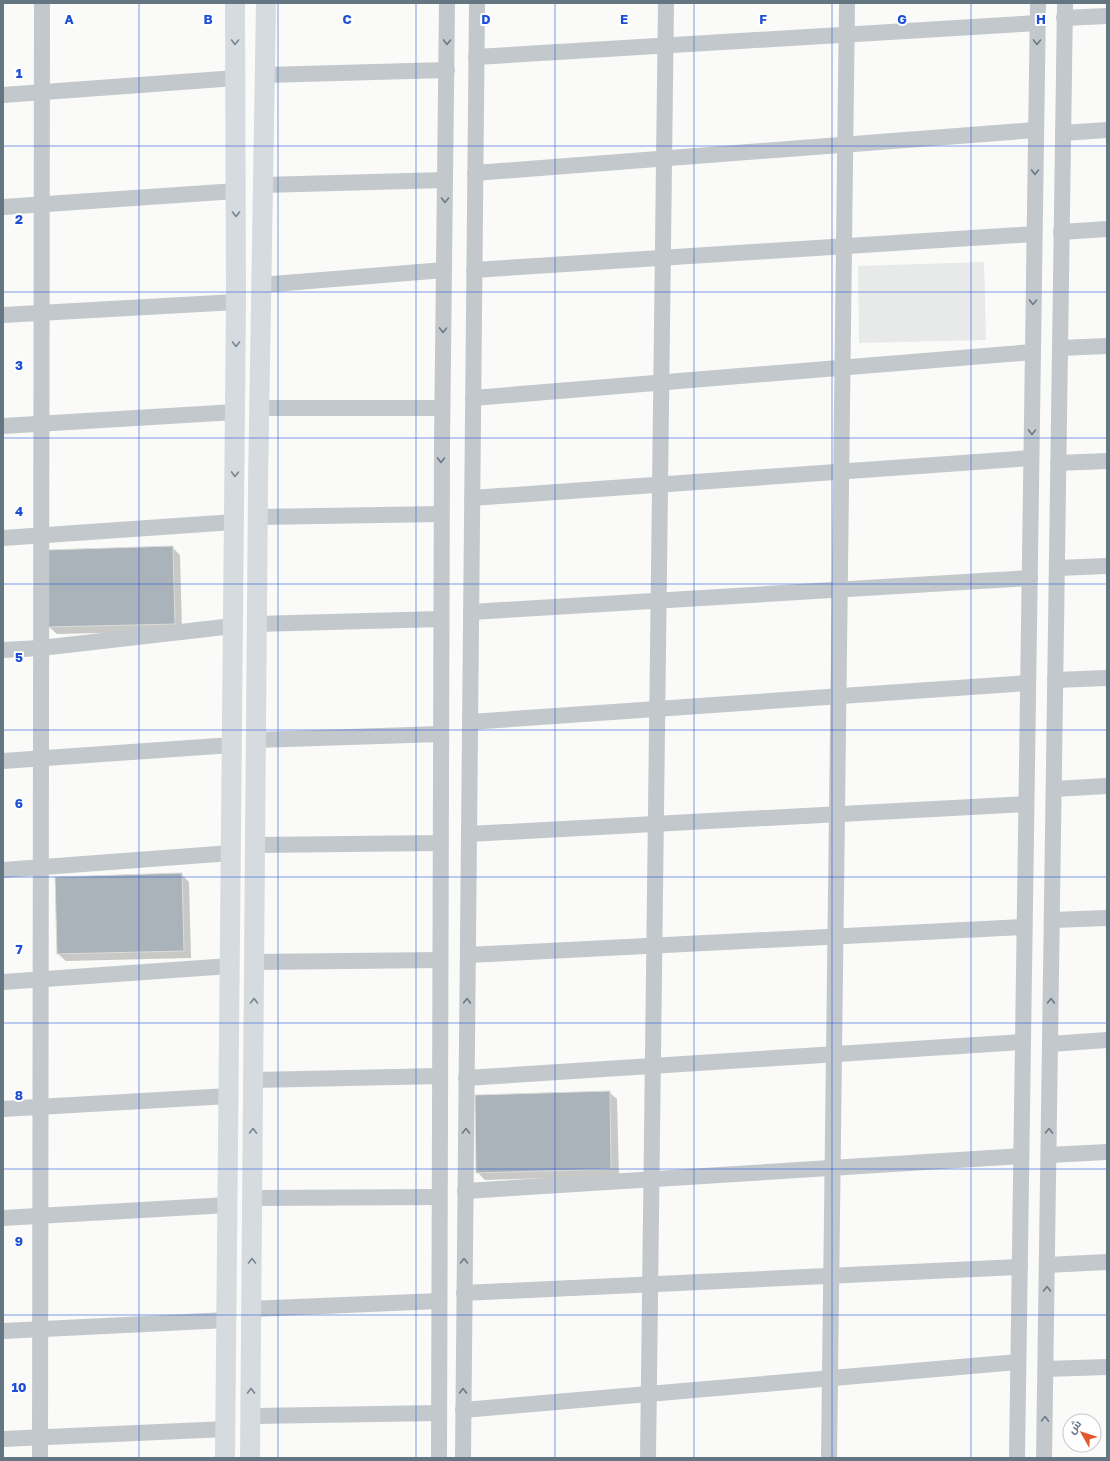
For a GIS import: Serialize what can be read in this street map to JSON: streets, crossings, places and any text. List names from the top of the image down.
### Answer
{
  "north": "top left",
  "grid": {
    "columns": [
      "A",
      "B",
      "C",
      "D",
      "E",
      "F",
      "G",
      "H"
    ],
    "rows": [
      "1",
      "2",
      "3",
      "4",
      "5",
      "6",
      "7",
      "8",
      "9",
      "10"
    ]
  }
}
